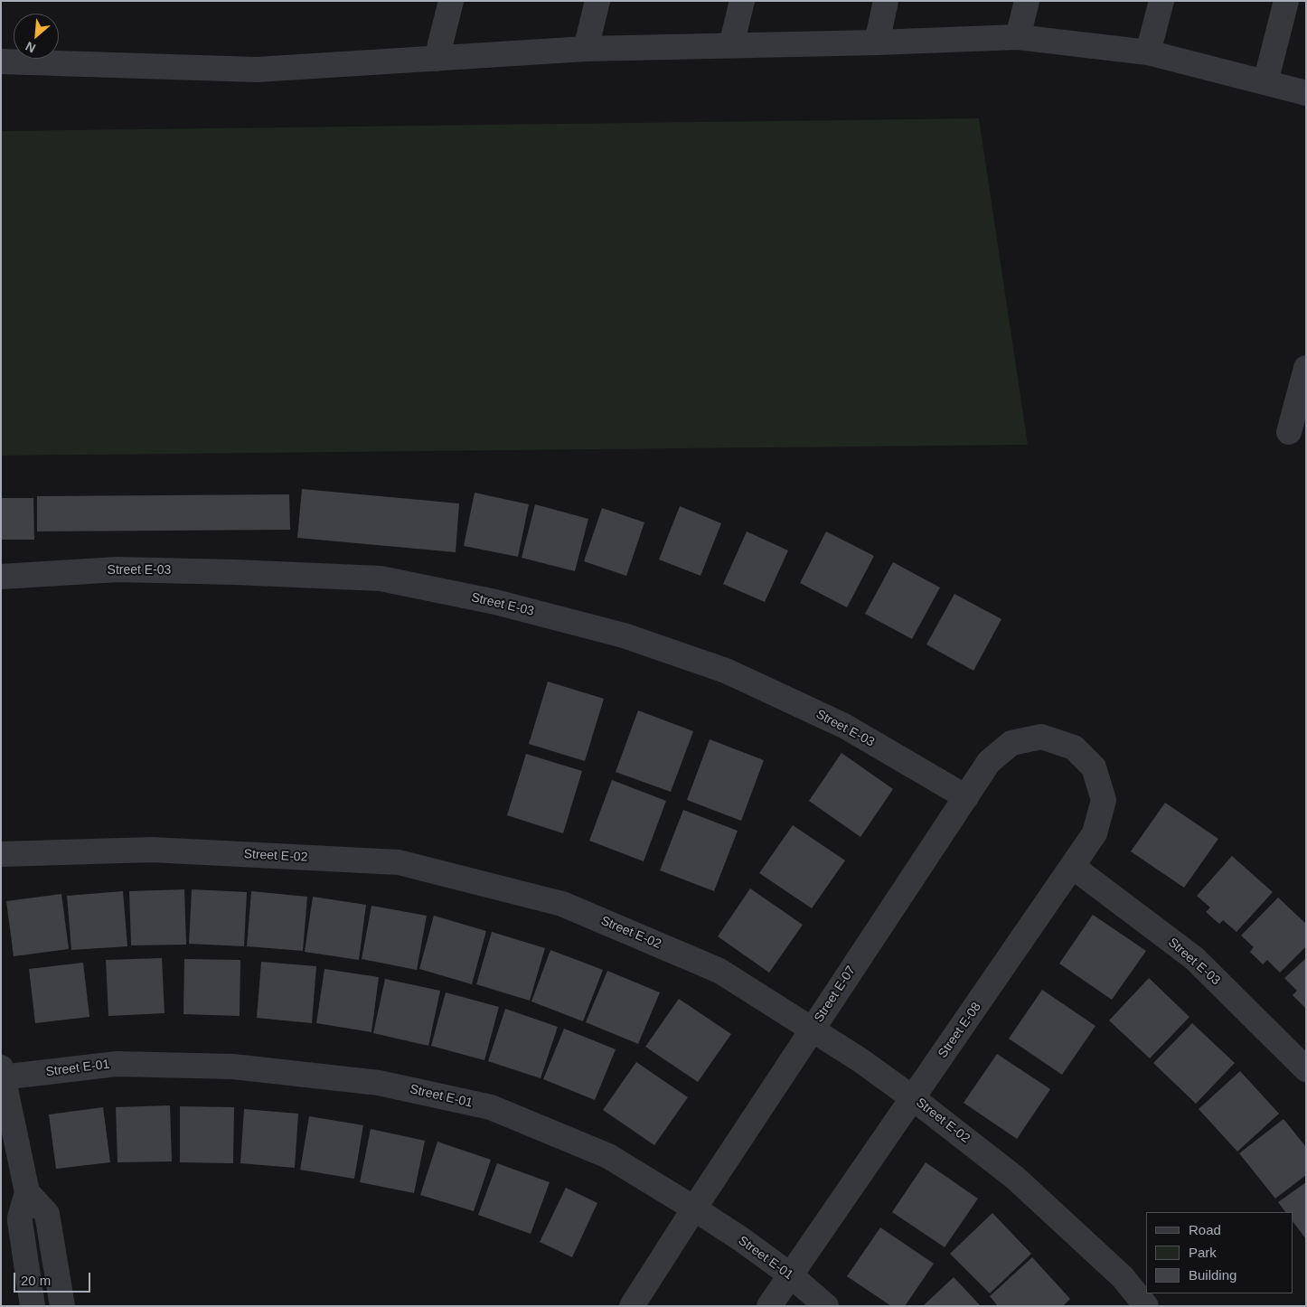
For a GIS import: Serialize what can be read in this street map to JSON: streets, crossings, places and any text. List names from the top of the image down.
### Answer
{
  "streets": {
    "street": [
      "Street E-03",
      "Street E-02",
      "Street E-07",
      "Street E-08",
      "Street E-01"
    ]
  },
  "crossings": [
    ["Street E-03", "Street E-07"],
    ["Street E-03", "Street E-08"],
    ["Street E-02", "Street E-07"],
    ["Street E-02", "Street E-08"],
    ["Street E-07", "Street E-08"],
    ["Street E-07", "Street E-01"],
    ["Street E-08", "Street E-01"]
  ],
  "legend": ["Road", "Park", "Building"],
  "scale_bar": "20 m",
  "north": "bottom left"
}
